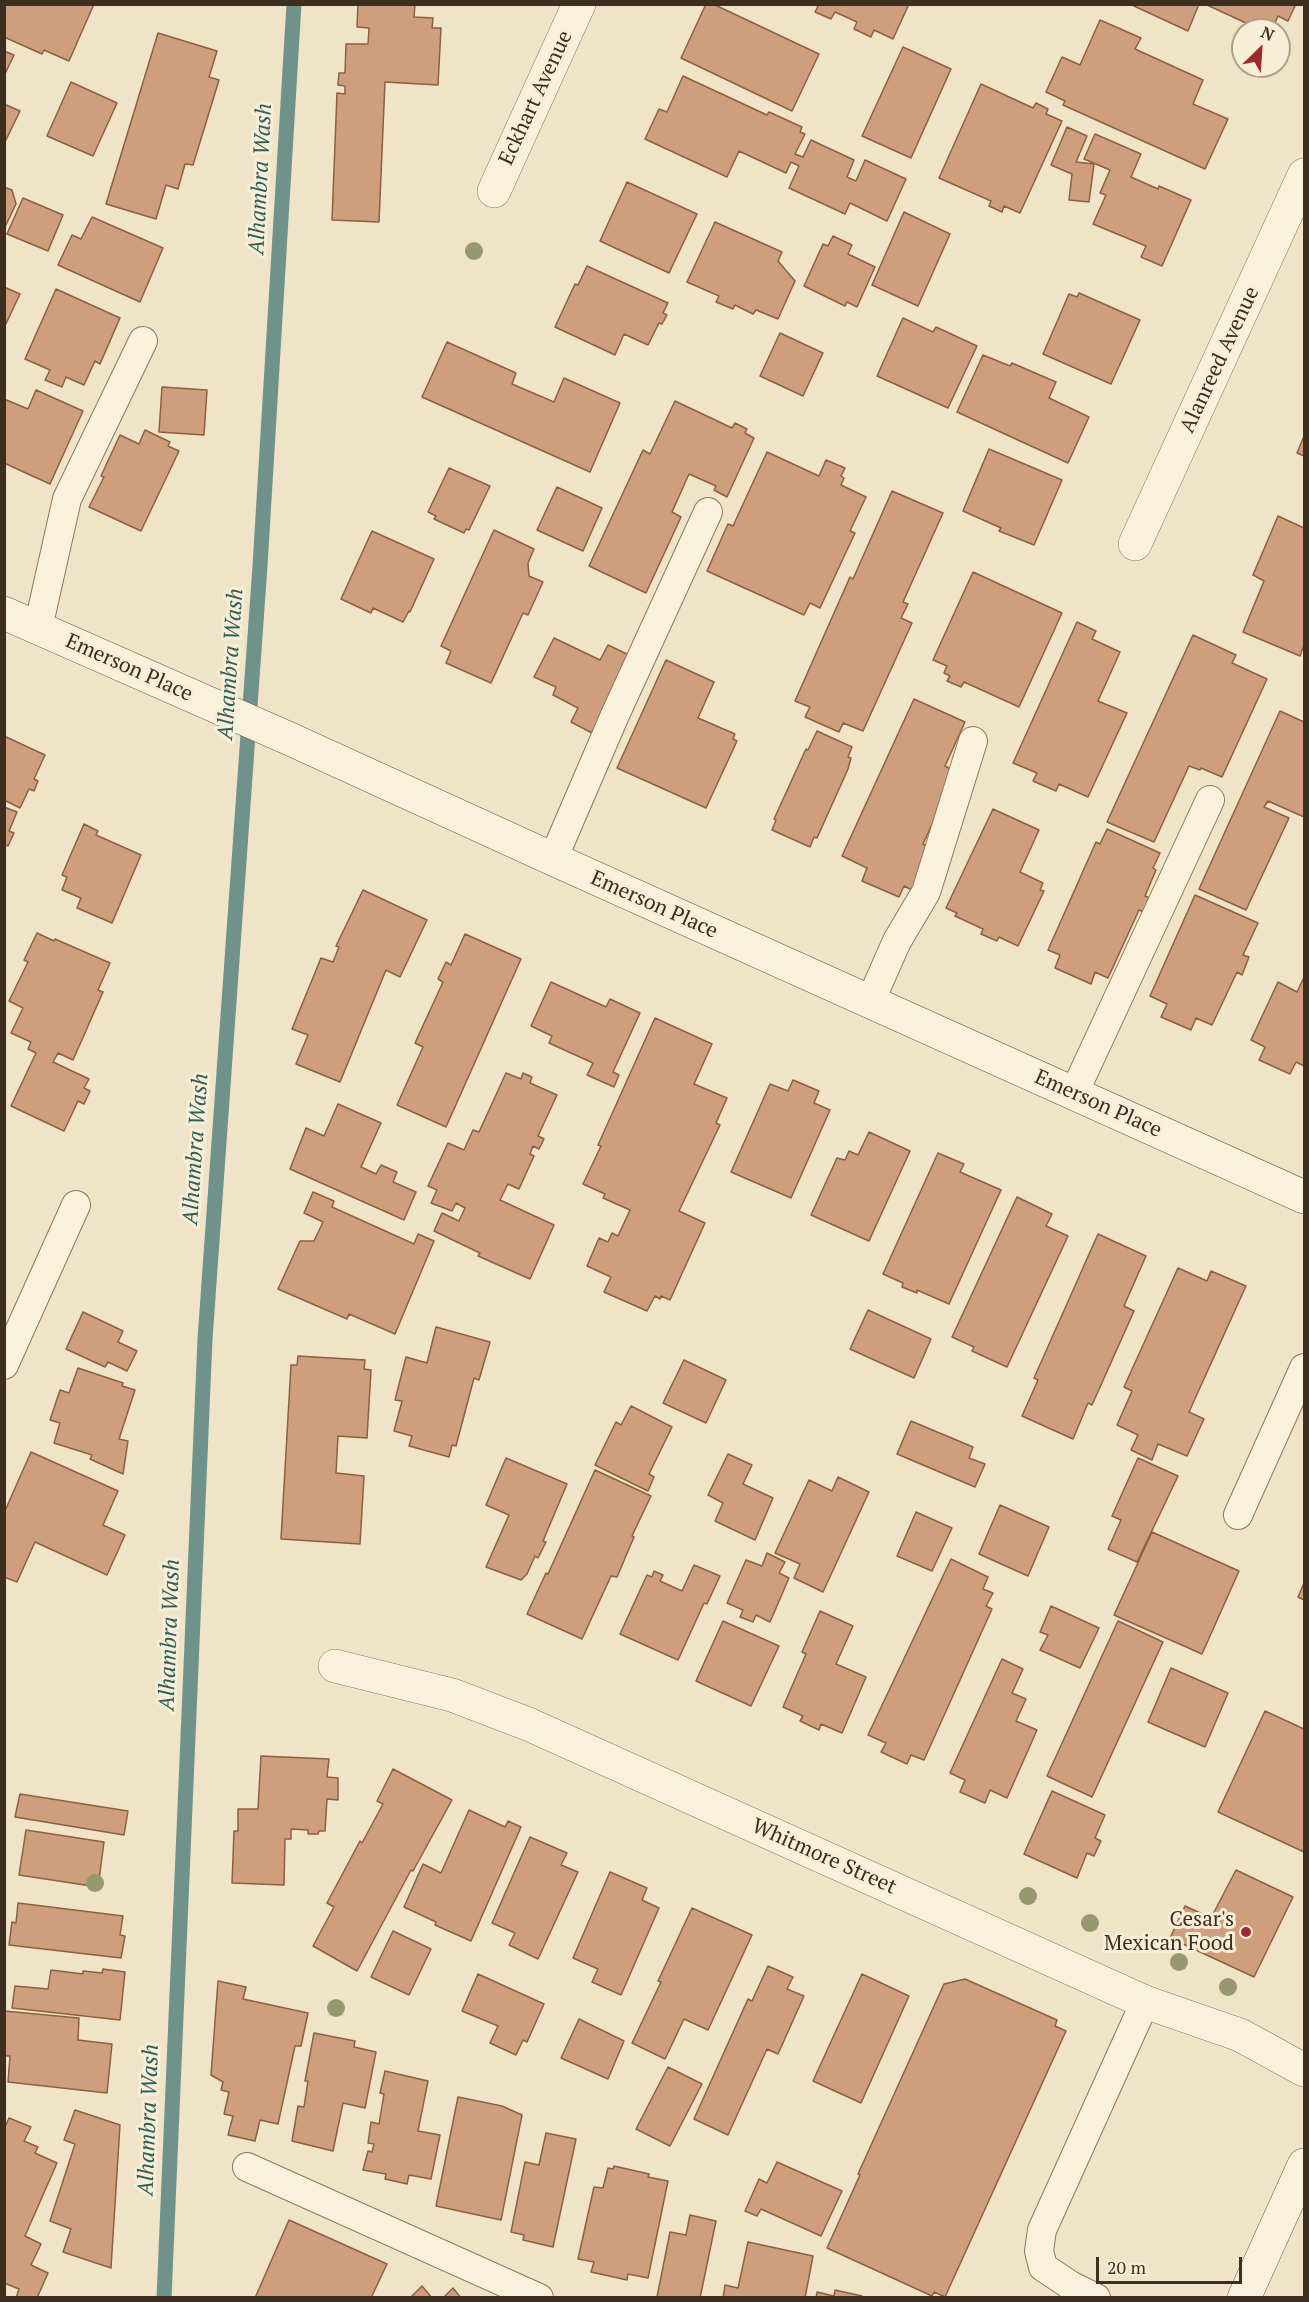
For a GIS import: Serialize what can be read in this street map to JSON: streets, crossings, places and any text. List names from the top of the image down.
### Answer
{
  "streets": {
    "street": [
      "Eckhart Avenue",
      "Alanreed Avenue",
      "Emerson Place",
      "Whitmore Street"
    ]
  },
  "water": ["Alhambra Wash"],
  "places": ["Cesar's Mexican Food"],
  "scale_bar": "20 m",
  "north": "top right"
}
